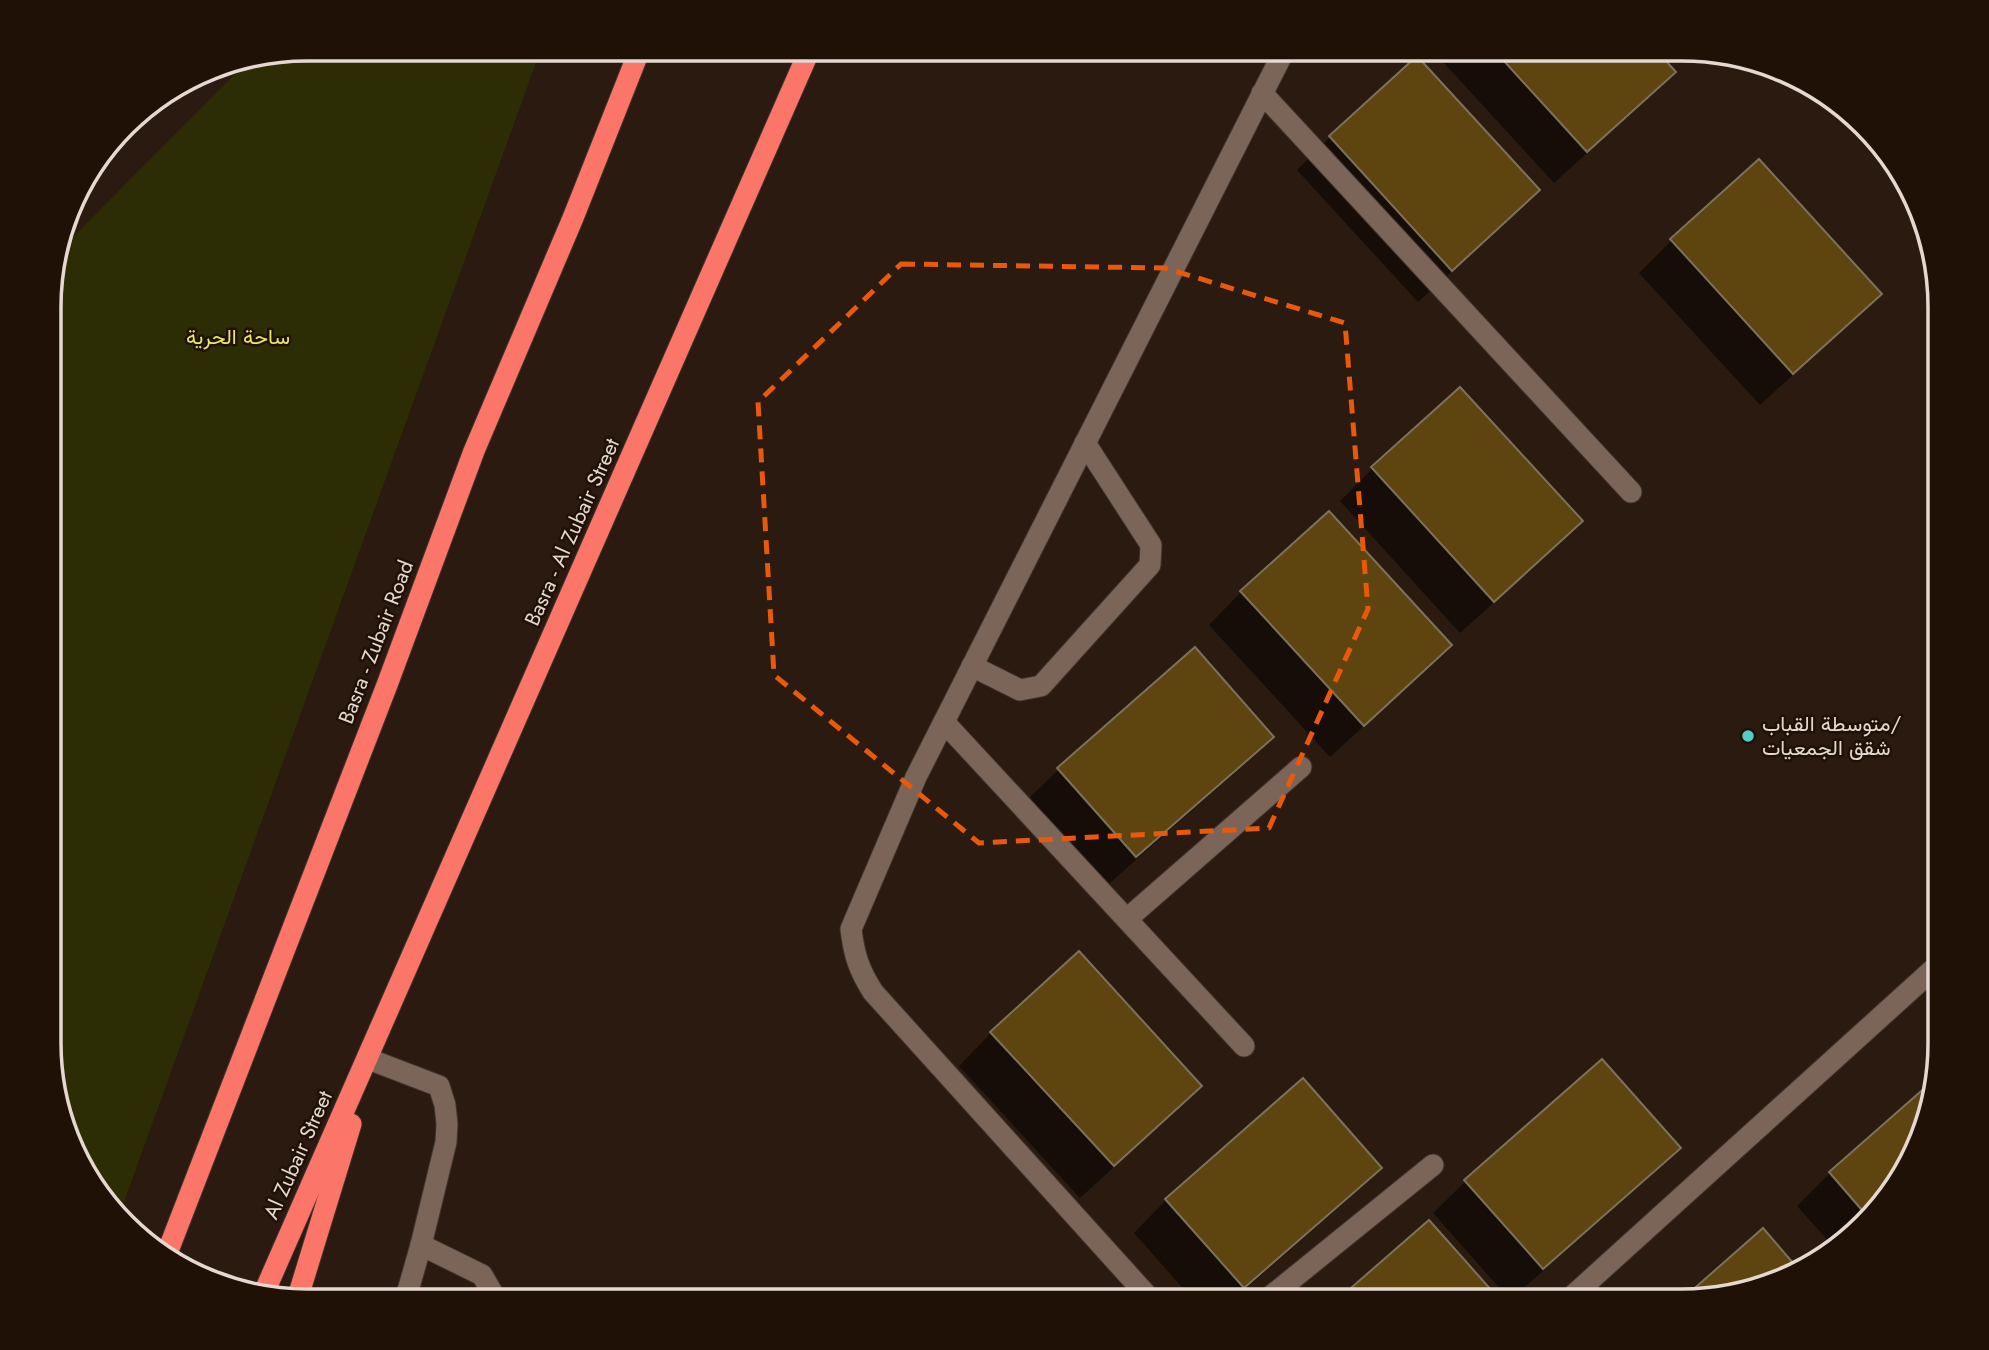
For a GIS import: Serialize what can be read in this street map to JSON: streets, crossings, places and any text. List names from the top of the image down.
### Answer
{
  "streets": {
    "highway": ["Basra - Al Zubair Street", "Basra - Zubair Road", "Al Zubair Street"]
  },
  "crossings": [
    ["Basra - Al Zubair Street", "Al Zubair Street"]
  ],
  "parks": ["ساحة الحرية"],
  "places": ["متوسطة القباب/ شقق الجمعيات"]
}
